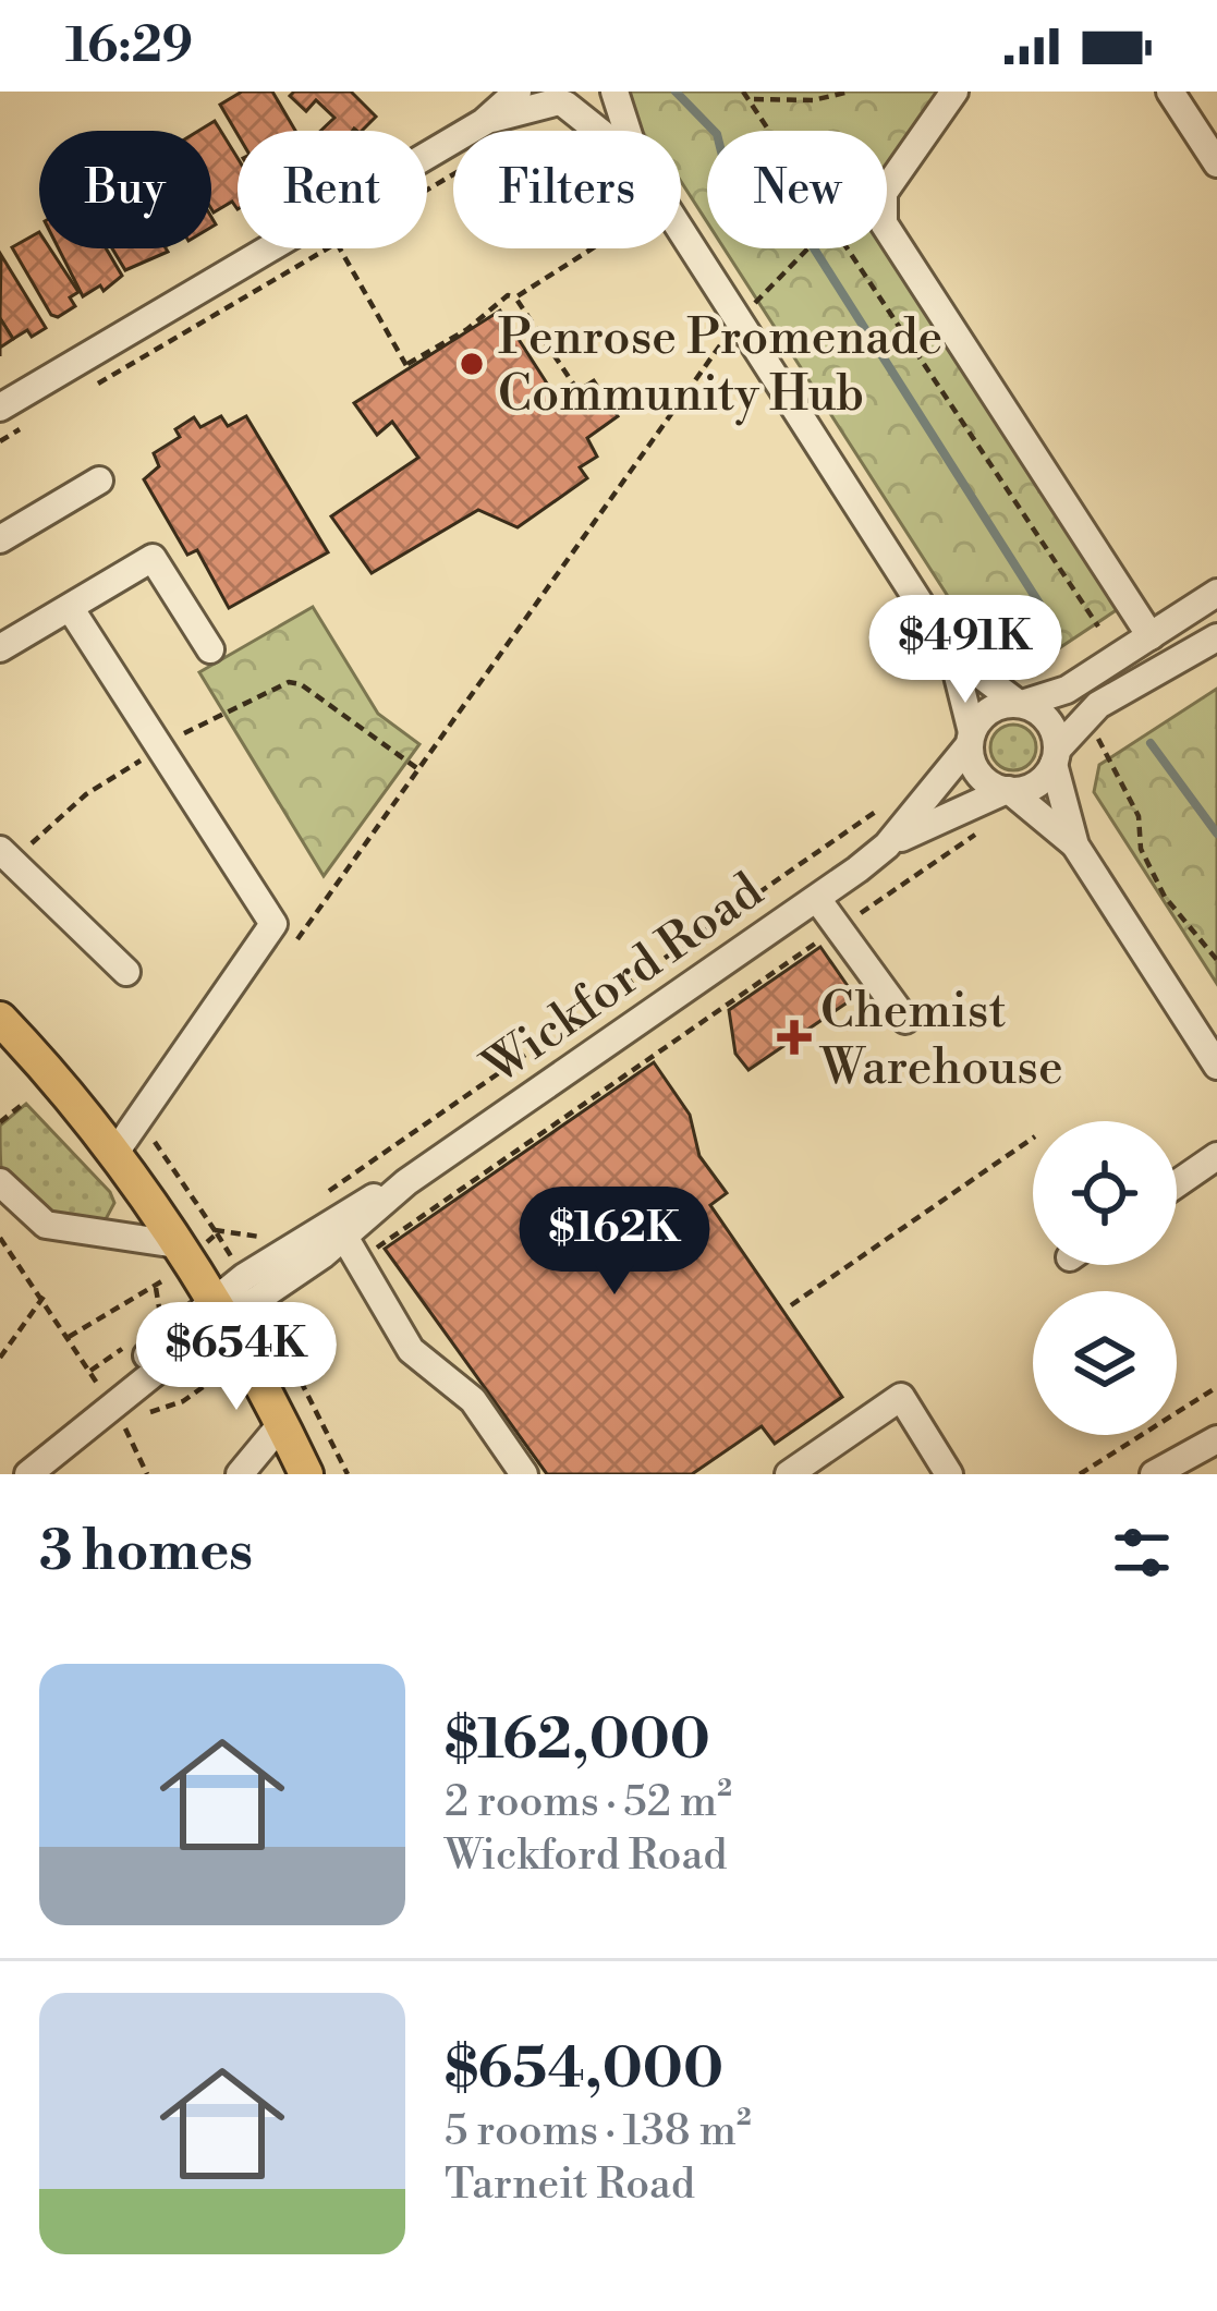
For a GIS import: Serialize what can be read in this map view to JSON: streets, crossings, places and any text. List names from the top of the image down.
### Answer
{
  "streets": {
    "street": ["Wickford Road"]
  },
  "places": {
    "other": ["Penrose Promenade Community Hub"],
    "health": ["Chemist Warehouse"]
  },
  "page": {
    "status": "16:29",
    "chip": [
      "Buy",
      "Rent",
      "Filters",
      "New"
    ],
    "price": ["$491K", "$162K", "$654K"],
    "heading": "3 homes",
    "list": [
      {
        "name": "$162,000",
        "note": "2 rooms · 52 m² · Wickford Road"
      },
      {
        "name": "$654,000",
        "note": "5 rooms · 138 m² · Tarneit Road"
      }
    ]
  }
}
